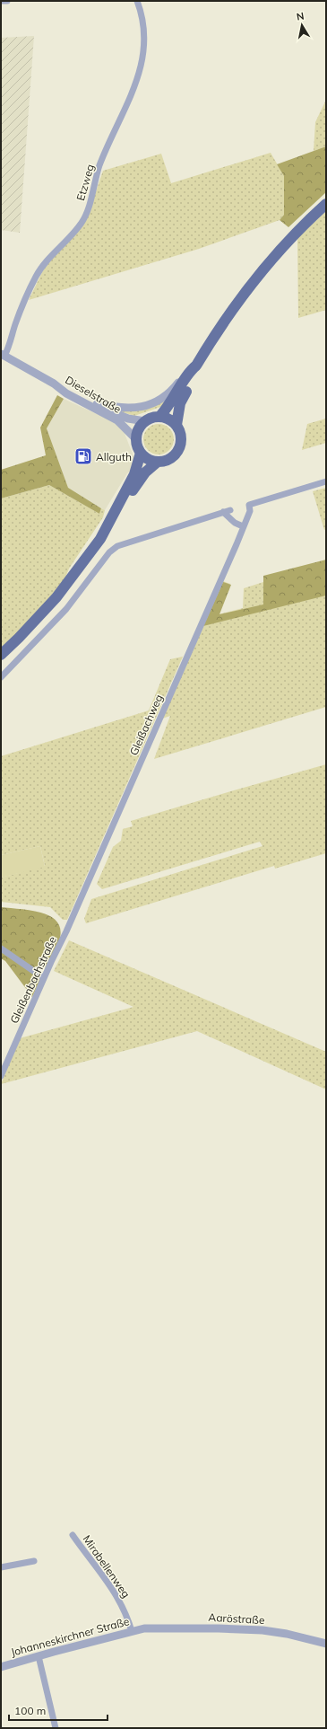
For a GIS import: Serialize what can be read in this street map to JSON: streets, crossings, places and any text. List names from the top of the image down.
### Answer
{
  "streets": {
    "street": [
      "Etzweg",
      "Dieselstraße",
      "Gleißachweg",
      "Gleißenbachstraße",
      "Mirabellenweg",
      "Aaröstraße",
      "Johanneskirchner Straße"
    ]
  },
  "crossings": [
    ["Etzweg", "Dieselstraße"],
    ["Gleißachweg", "Gleißenbachstraße"],
    ["Mirabellenweg", "Johanneskirchner Straße"],
    ["Aaröstraße", "Johanneskirchner Straße"]
  ],
  "places": {
    "fuel station": ["Allguth"]
  },
  "scale_bar": "100 m",
  "north": "top"
}
